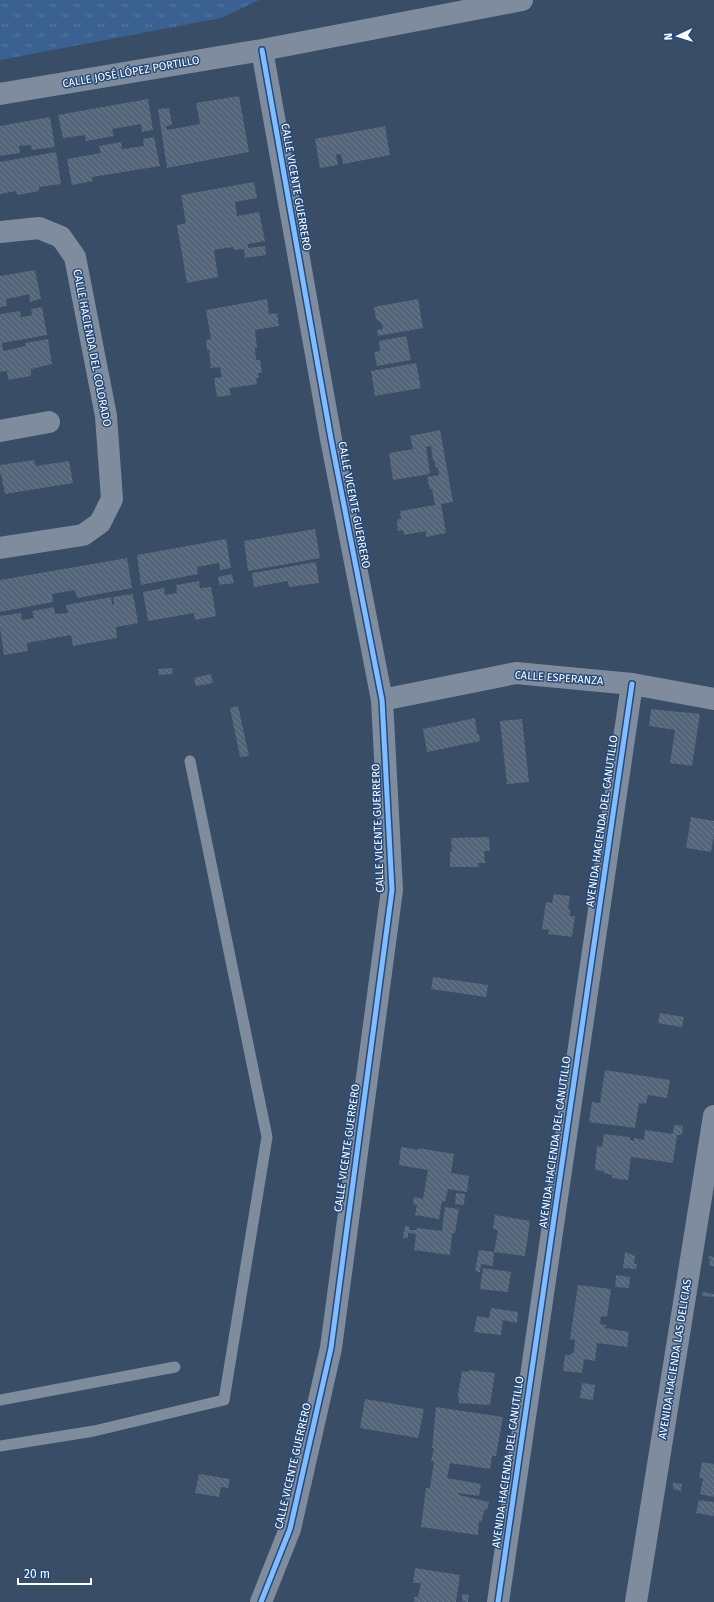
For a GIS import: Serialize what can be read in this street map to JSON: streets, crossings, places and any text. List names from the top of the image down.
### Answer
{
  "streets": {
    "street": [
      "CALLE JOSÉ LÓPEZ PORTILLO",
      "CALLE VICENTE GUERRERO",
      "CALLE HACIENDA DEL COLORADO",
      "CALLE ESPERANZA",
      "AVENIDA HACIENDA DEL CANUTILLO",
      "AVENIDA HACIENDA LAS DELICIAS"
    ]
  },
  "crossings": [
    ["CALLE JOSÉ LÓPEZ PORTILLO", "CALLE VICENTE GUERRERO"],
    ["CALLE VICENTE GUERRERO", "CALLE ESPERANZA"],
    ["CALLE ESPERANZA", "AVENIDA HACIENDA DEL CANUTILLO"]
  ],
  "scale_bar": "20 m",
  "north": "left"
}
